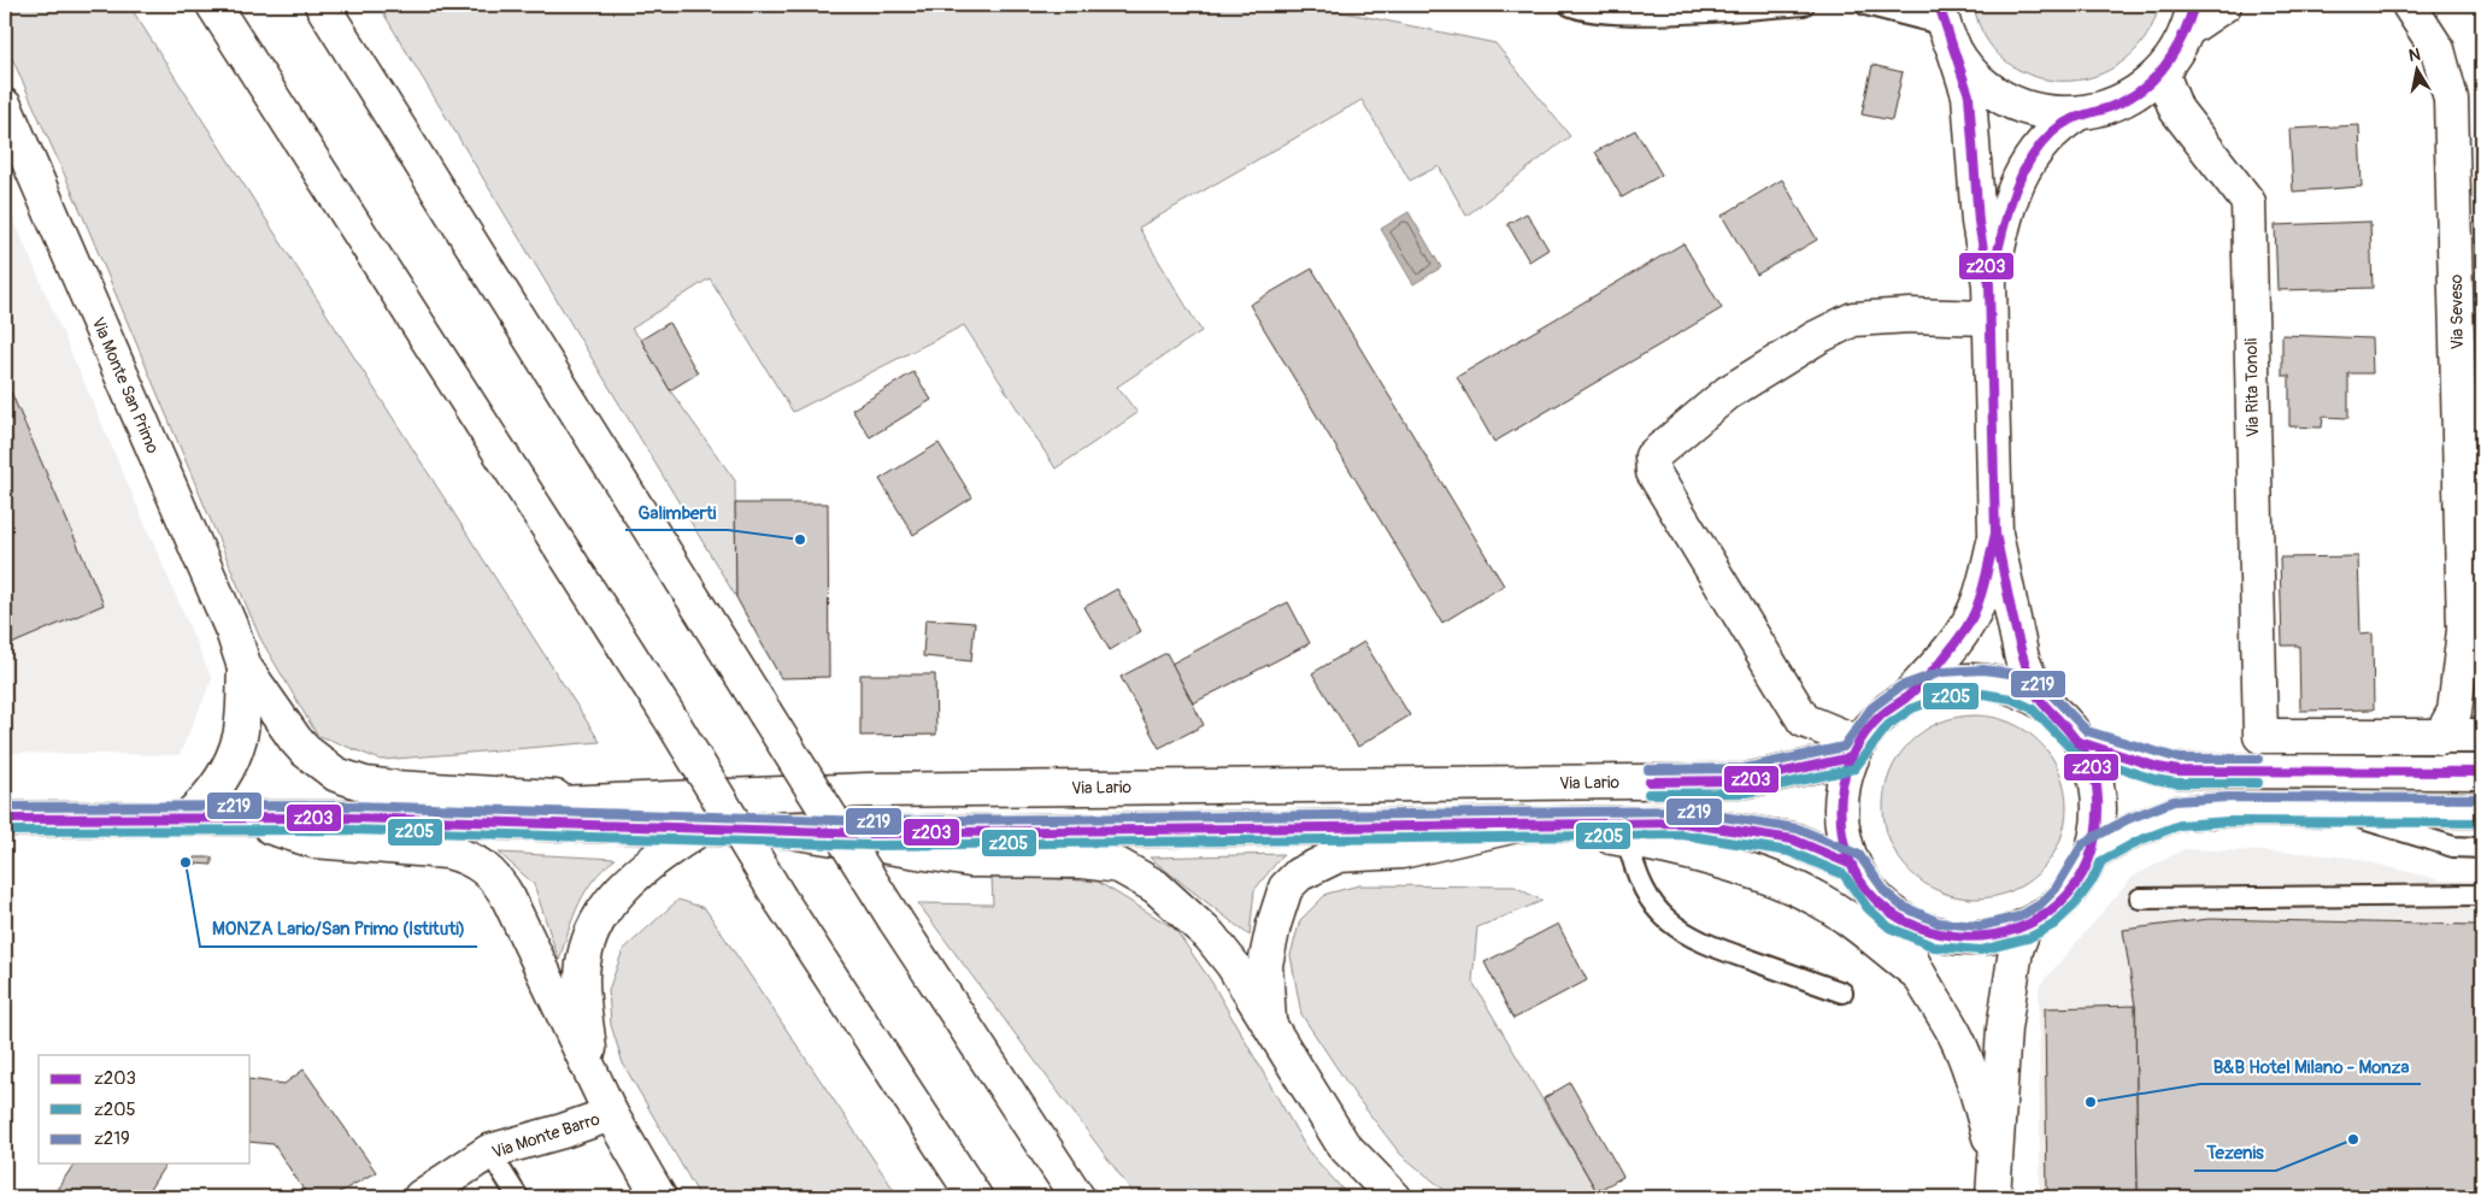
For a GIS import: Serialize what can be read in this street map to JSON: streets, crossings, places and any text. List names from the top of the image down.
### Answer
{
  "streets": {
    "main road": [
      "Via Seveso",
      "Via Monte San Primo",
      "Via Rita Tonoli",
      "Via Lario",
      "Via Monte Barro"
    ]
  },
  "crossings": [
    ["Via Seveso", "Via Rita Tonoli"]
  ],
  "places": [
    "Galimberti",
    "MONZA Lario/San Primo (Istituti)",
    "B&B Hotel Milano - Monza",
    "Tezenis"
  ],
  "lines": ["transit line z203", "transit line z219", "transit line z205"],
  "legend": ["z203", "z205", "z219"],
  "north": "top"
}
